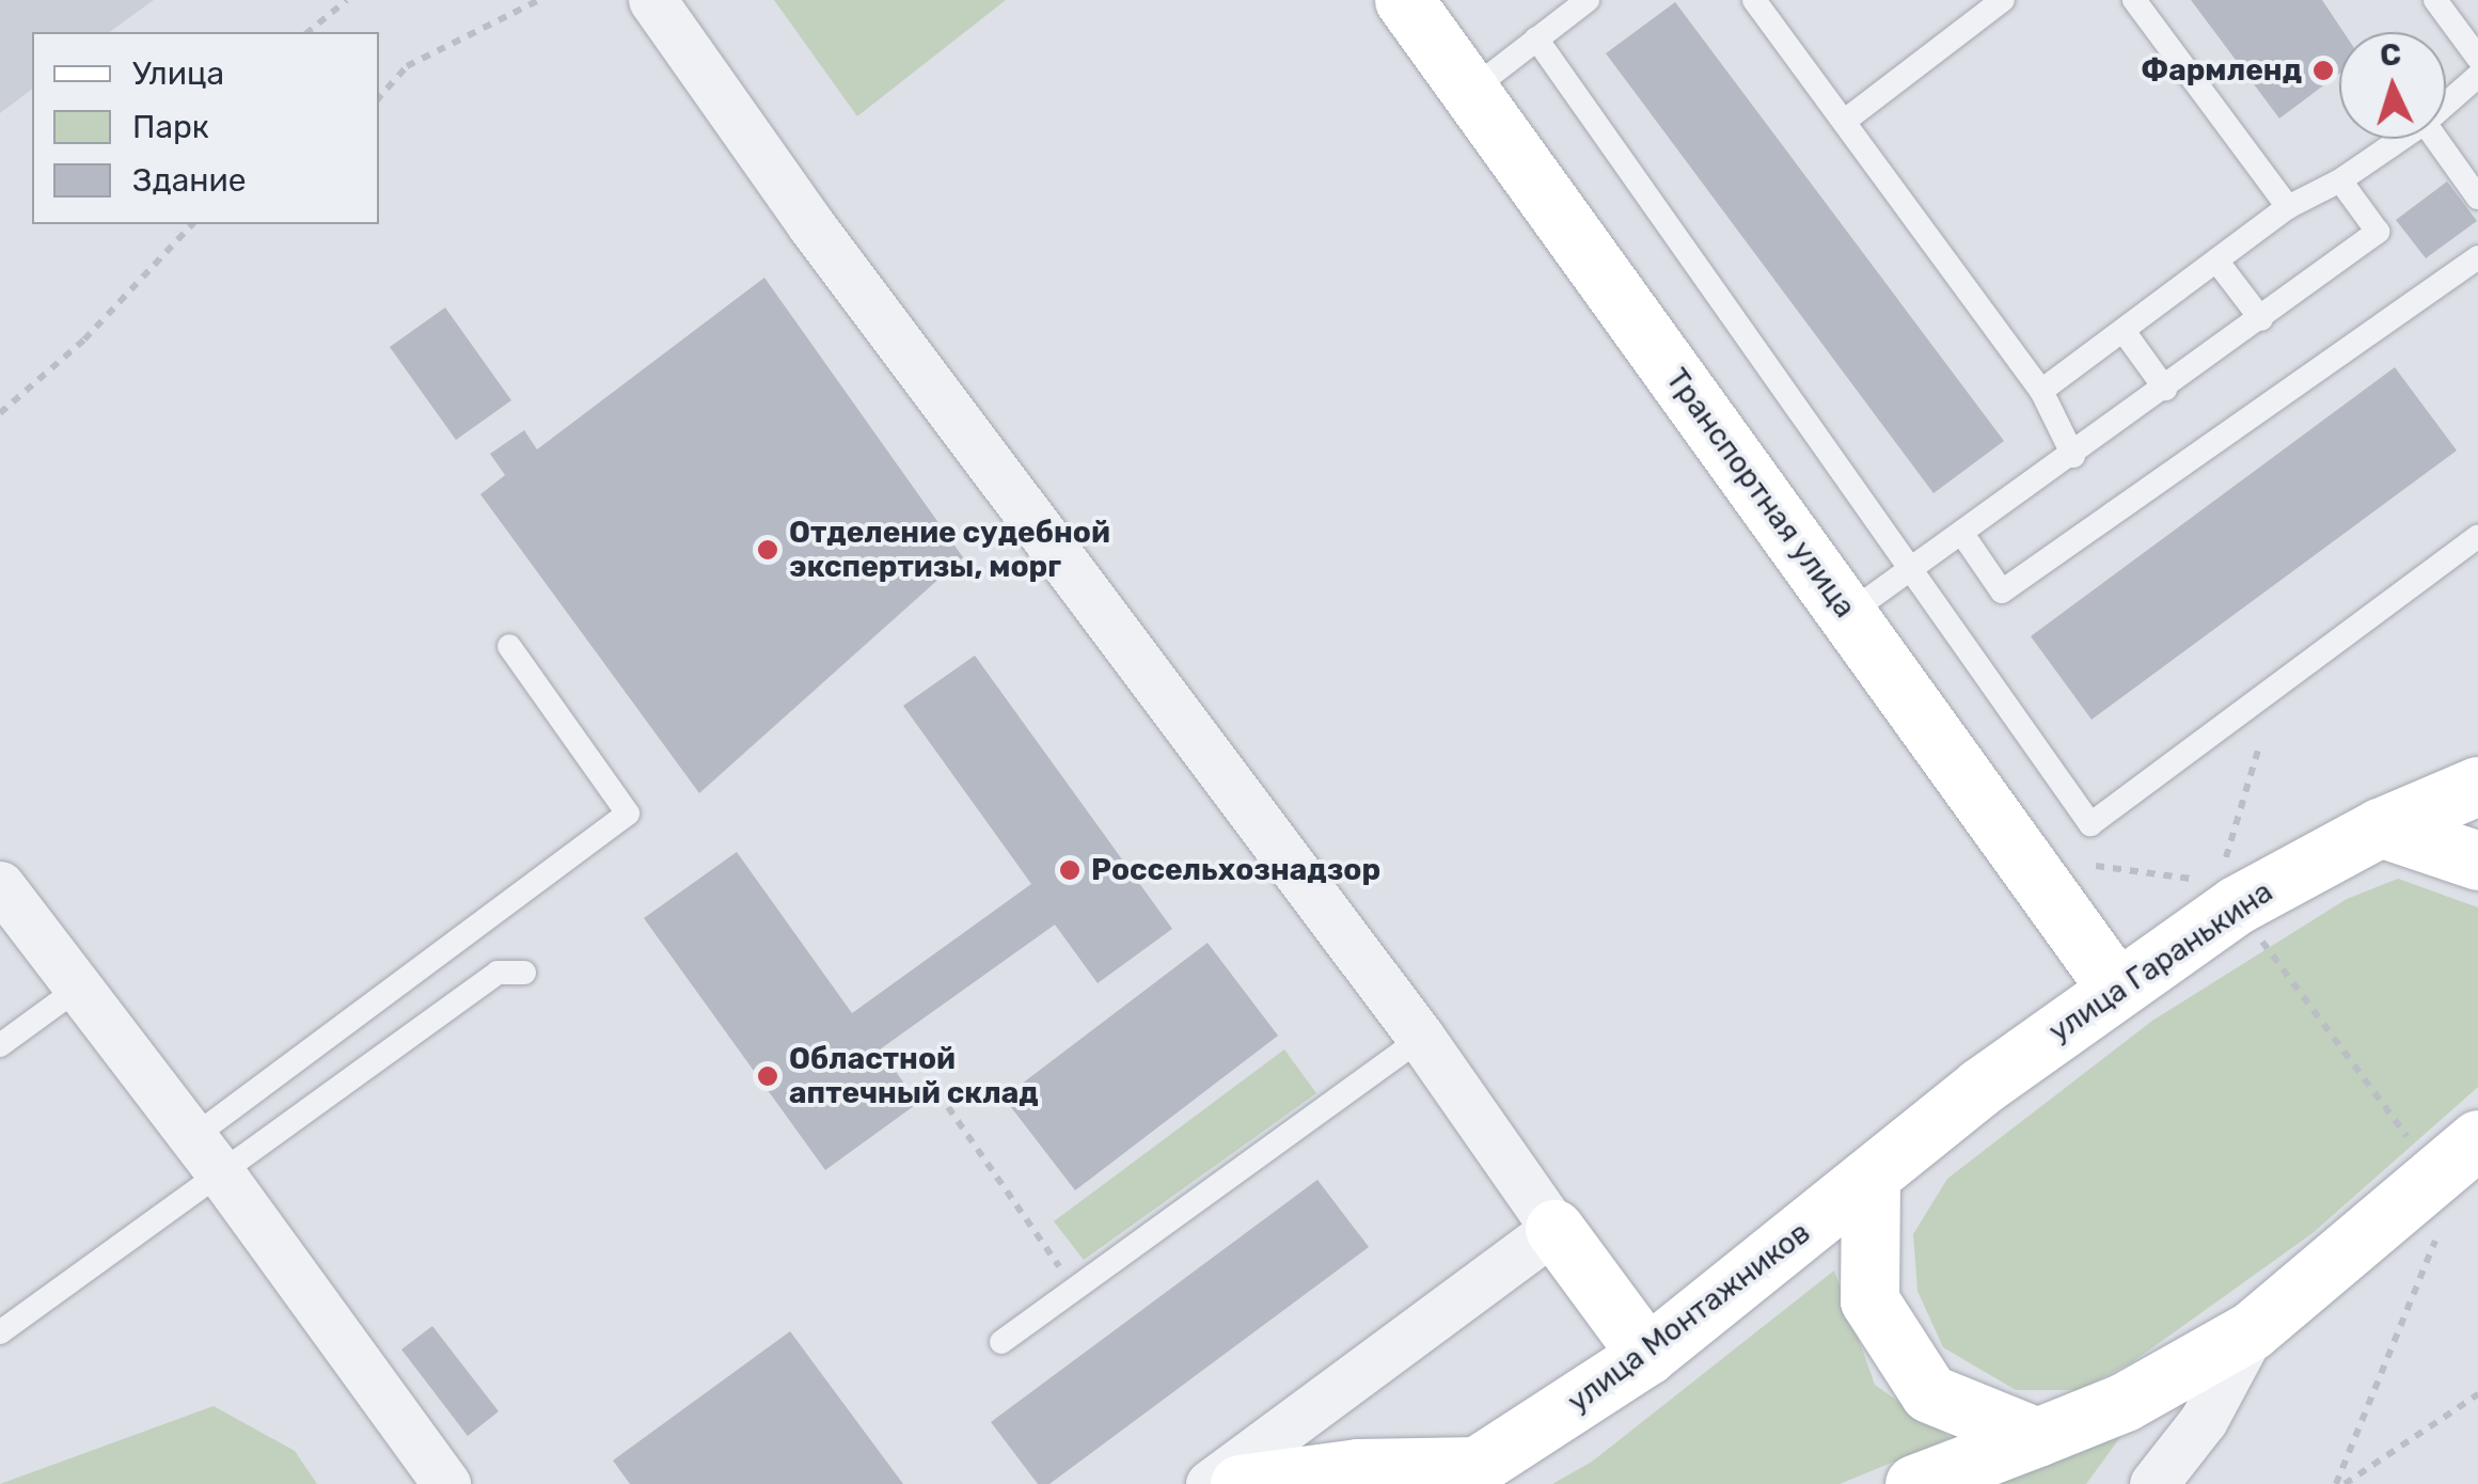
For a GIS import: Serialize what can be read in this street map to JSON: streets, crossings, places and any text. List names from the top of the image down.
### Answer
{
  "streets": {
    "main road": ["Транспортная улица", "улица Гаранькина", "улица Монтажников"]
  },
  "crossings": [
    ["Транспортная улица", "улица Гаранькина"],
    ["улица Гаранькина", "улица Монтажников"]
  ],
  "places": [
    "Фармленд",
    "Отделение судебной экспертизы, морг",
    "Россельхознадзор",
    "Областной аптечный склад"
  ],
  "legend": ["Улица", "Парк", "Здание"],
  "north": "top"
}
